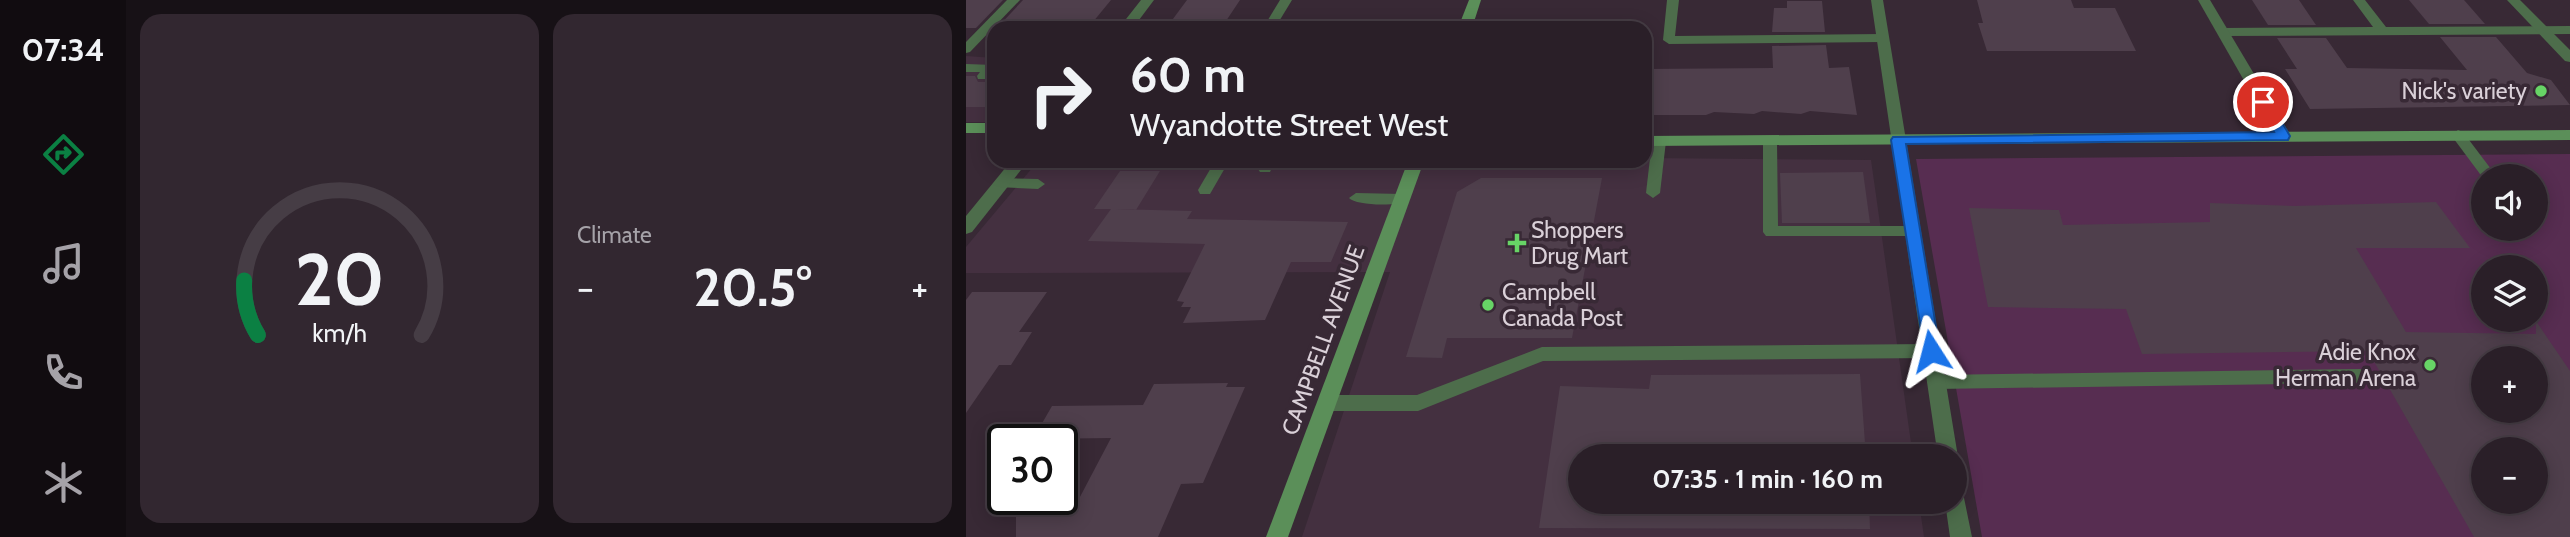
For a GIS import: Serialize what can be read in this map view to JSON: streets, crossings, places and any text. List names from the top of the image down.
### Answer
{
  "streets": {
    "main road": ["CAMPBELL AVENUE"]
  },
  "places": {
    "other": ["Nick's variety", "Campbell Canada Post", "Adie Knox Herman Arena"],
    "health": ["Shoppers Drug Mart"]
  },
  "page": {
    "tabs": "07:34",
    "tile": "Climate",
    "turn": ["60 m", "Wyandotte Street West"],
    "map_buttons": ["+", "−"],
    "heat": ["−", "20.5°", "+"],
    "limit": "30",
    "trip": "07:35 · 1 min · 160 m",
    "gauge": ["20", "km/h"]
  }
}
